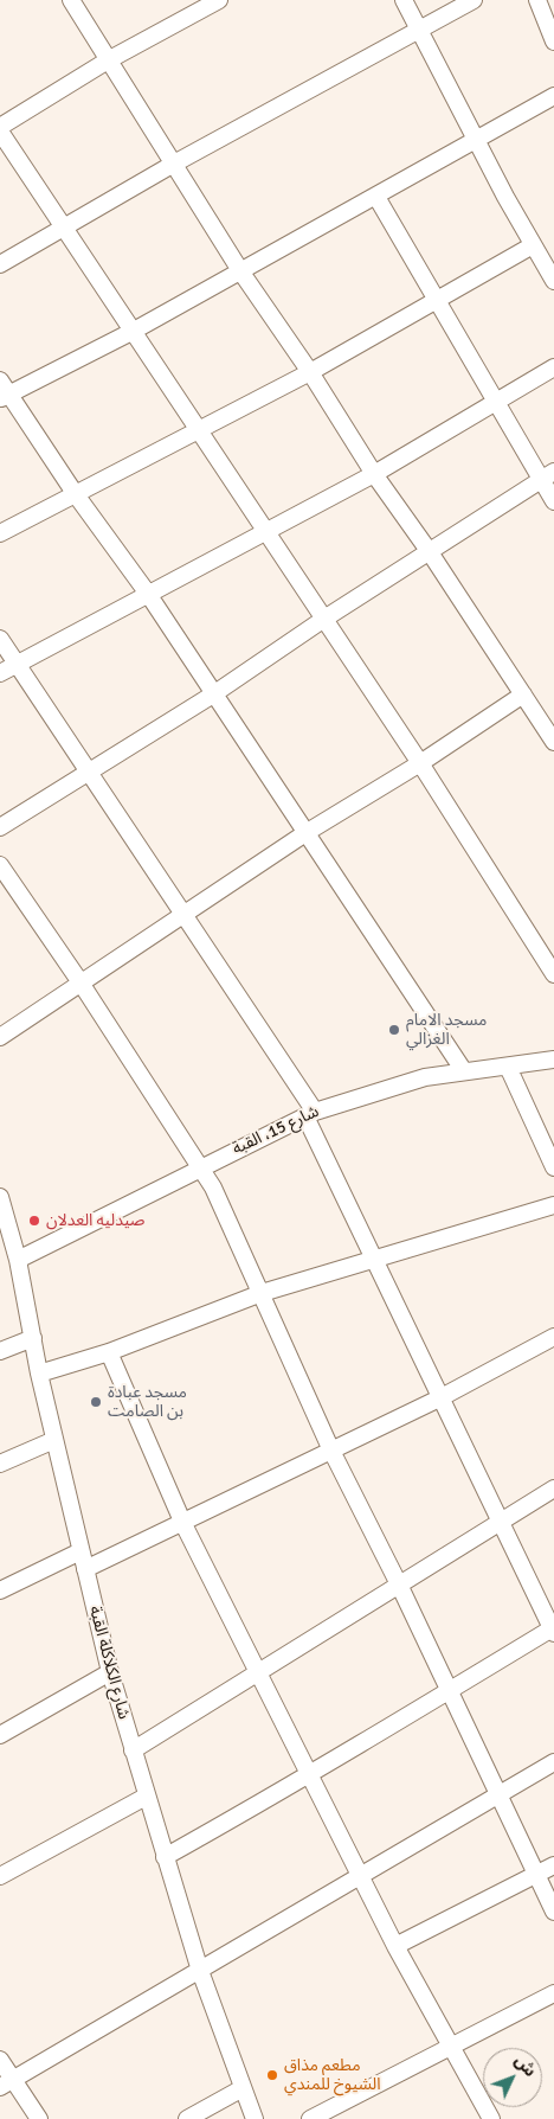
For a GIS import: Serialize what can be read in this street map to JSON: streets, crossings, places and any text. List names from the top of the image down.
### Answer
{
  "streets": {
    "street": ["شارع 15، القبة", "شارع الكلاكلة القبة"]
  },
  "crossings": [
    ["شارع 15، القبة", "شارع الكلاكلة القبة"]
  ],
  "places": [
    "مسجد الامام الغزالي",
    "صيدليه العدلان",
    "مسجد عبادة بن الصامت",
    "مطعم مذاق الشيوخ للمندي"
  ],
  "north": "top right"
}
